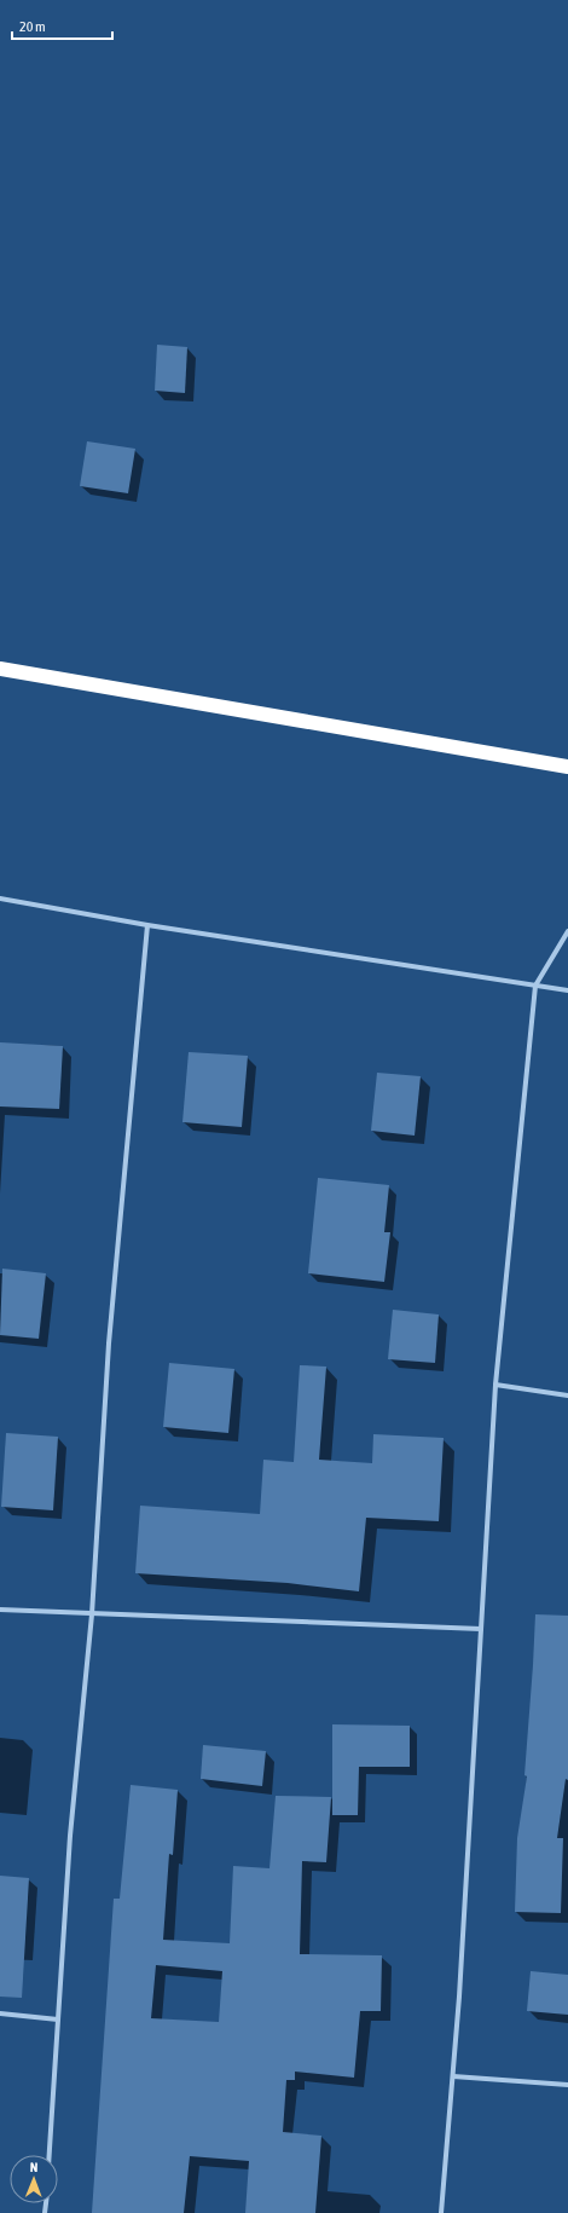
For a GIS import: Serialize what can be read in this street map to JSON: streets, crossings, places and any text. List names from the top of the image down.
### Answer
{
  "scale_bar": "20 m",
  "north": "top"
}
